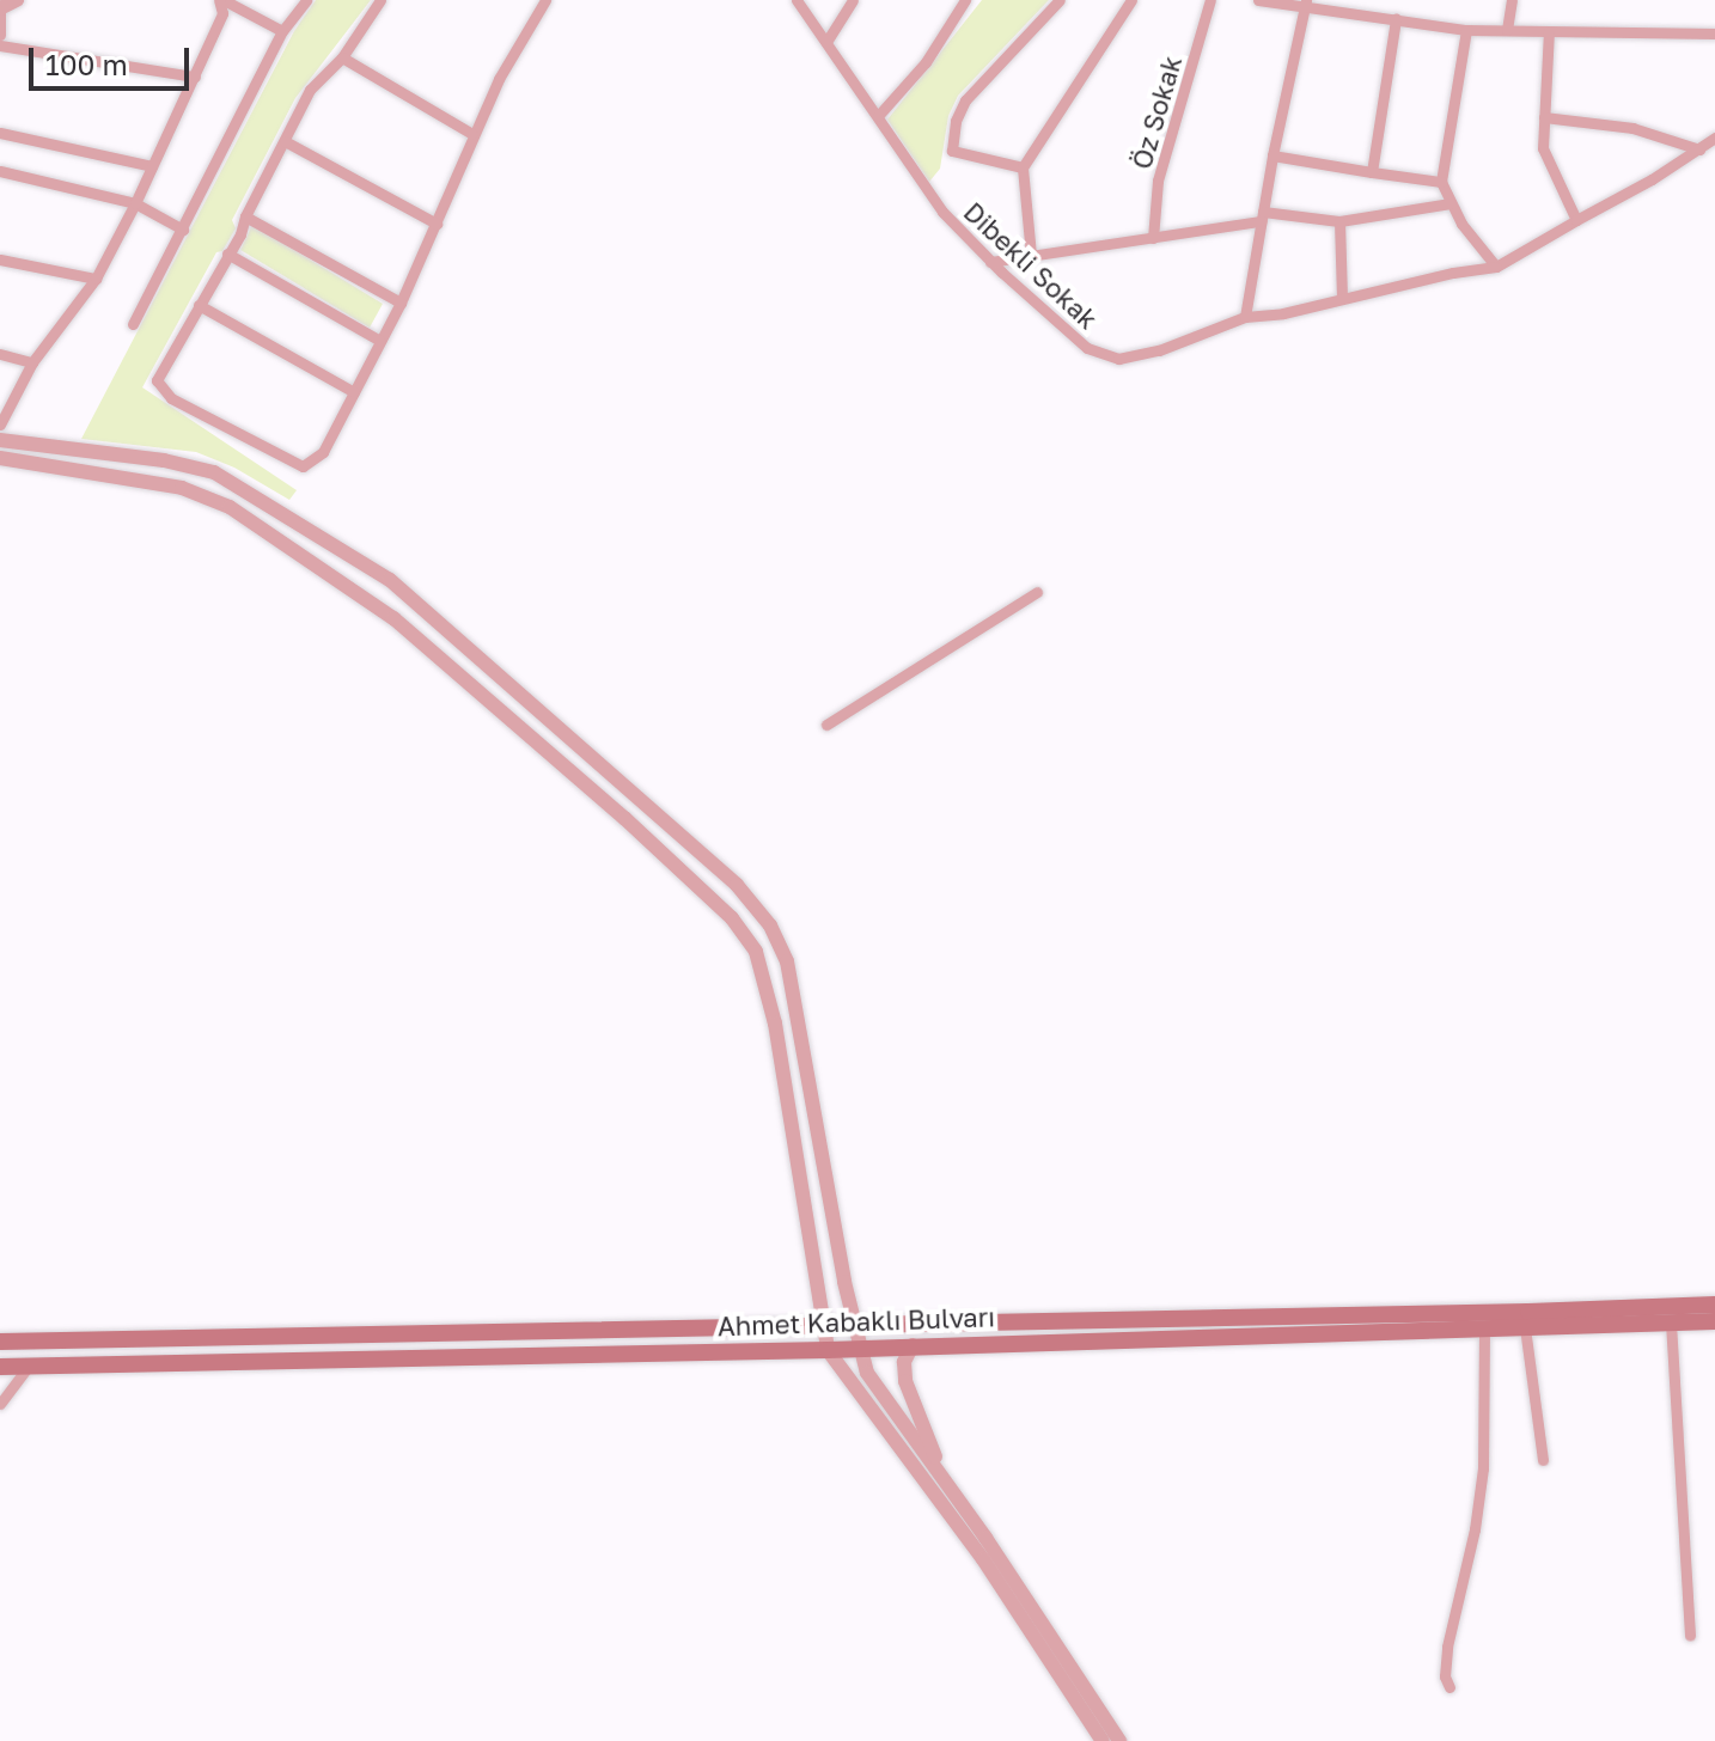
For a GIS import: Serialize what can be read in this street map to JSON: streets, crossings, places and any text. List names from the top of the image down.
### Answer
{
  "streets": {
    "main road": ["Ahmet Kabaklı Bulvarı"],
    "street": ["Öz Sokak", "Dibekli Sokak"]
  },
  "scale_bar": "100 m"
}
